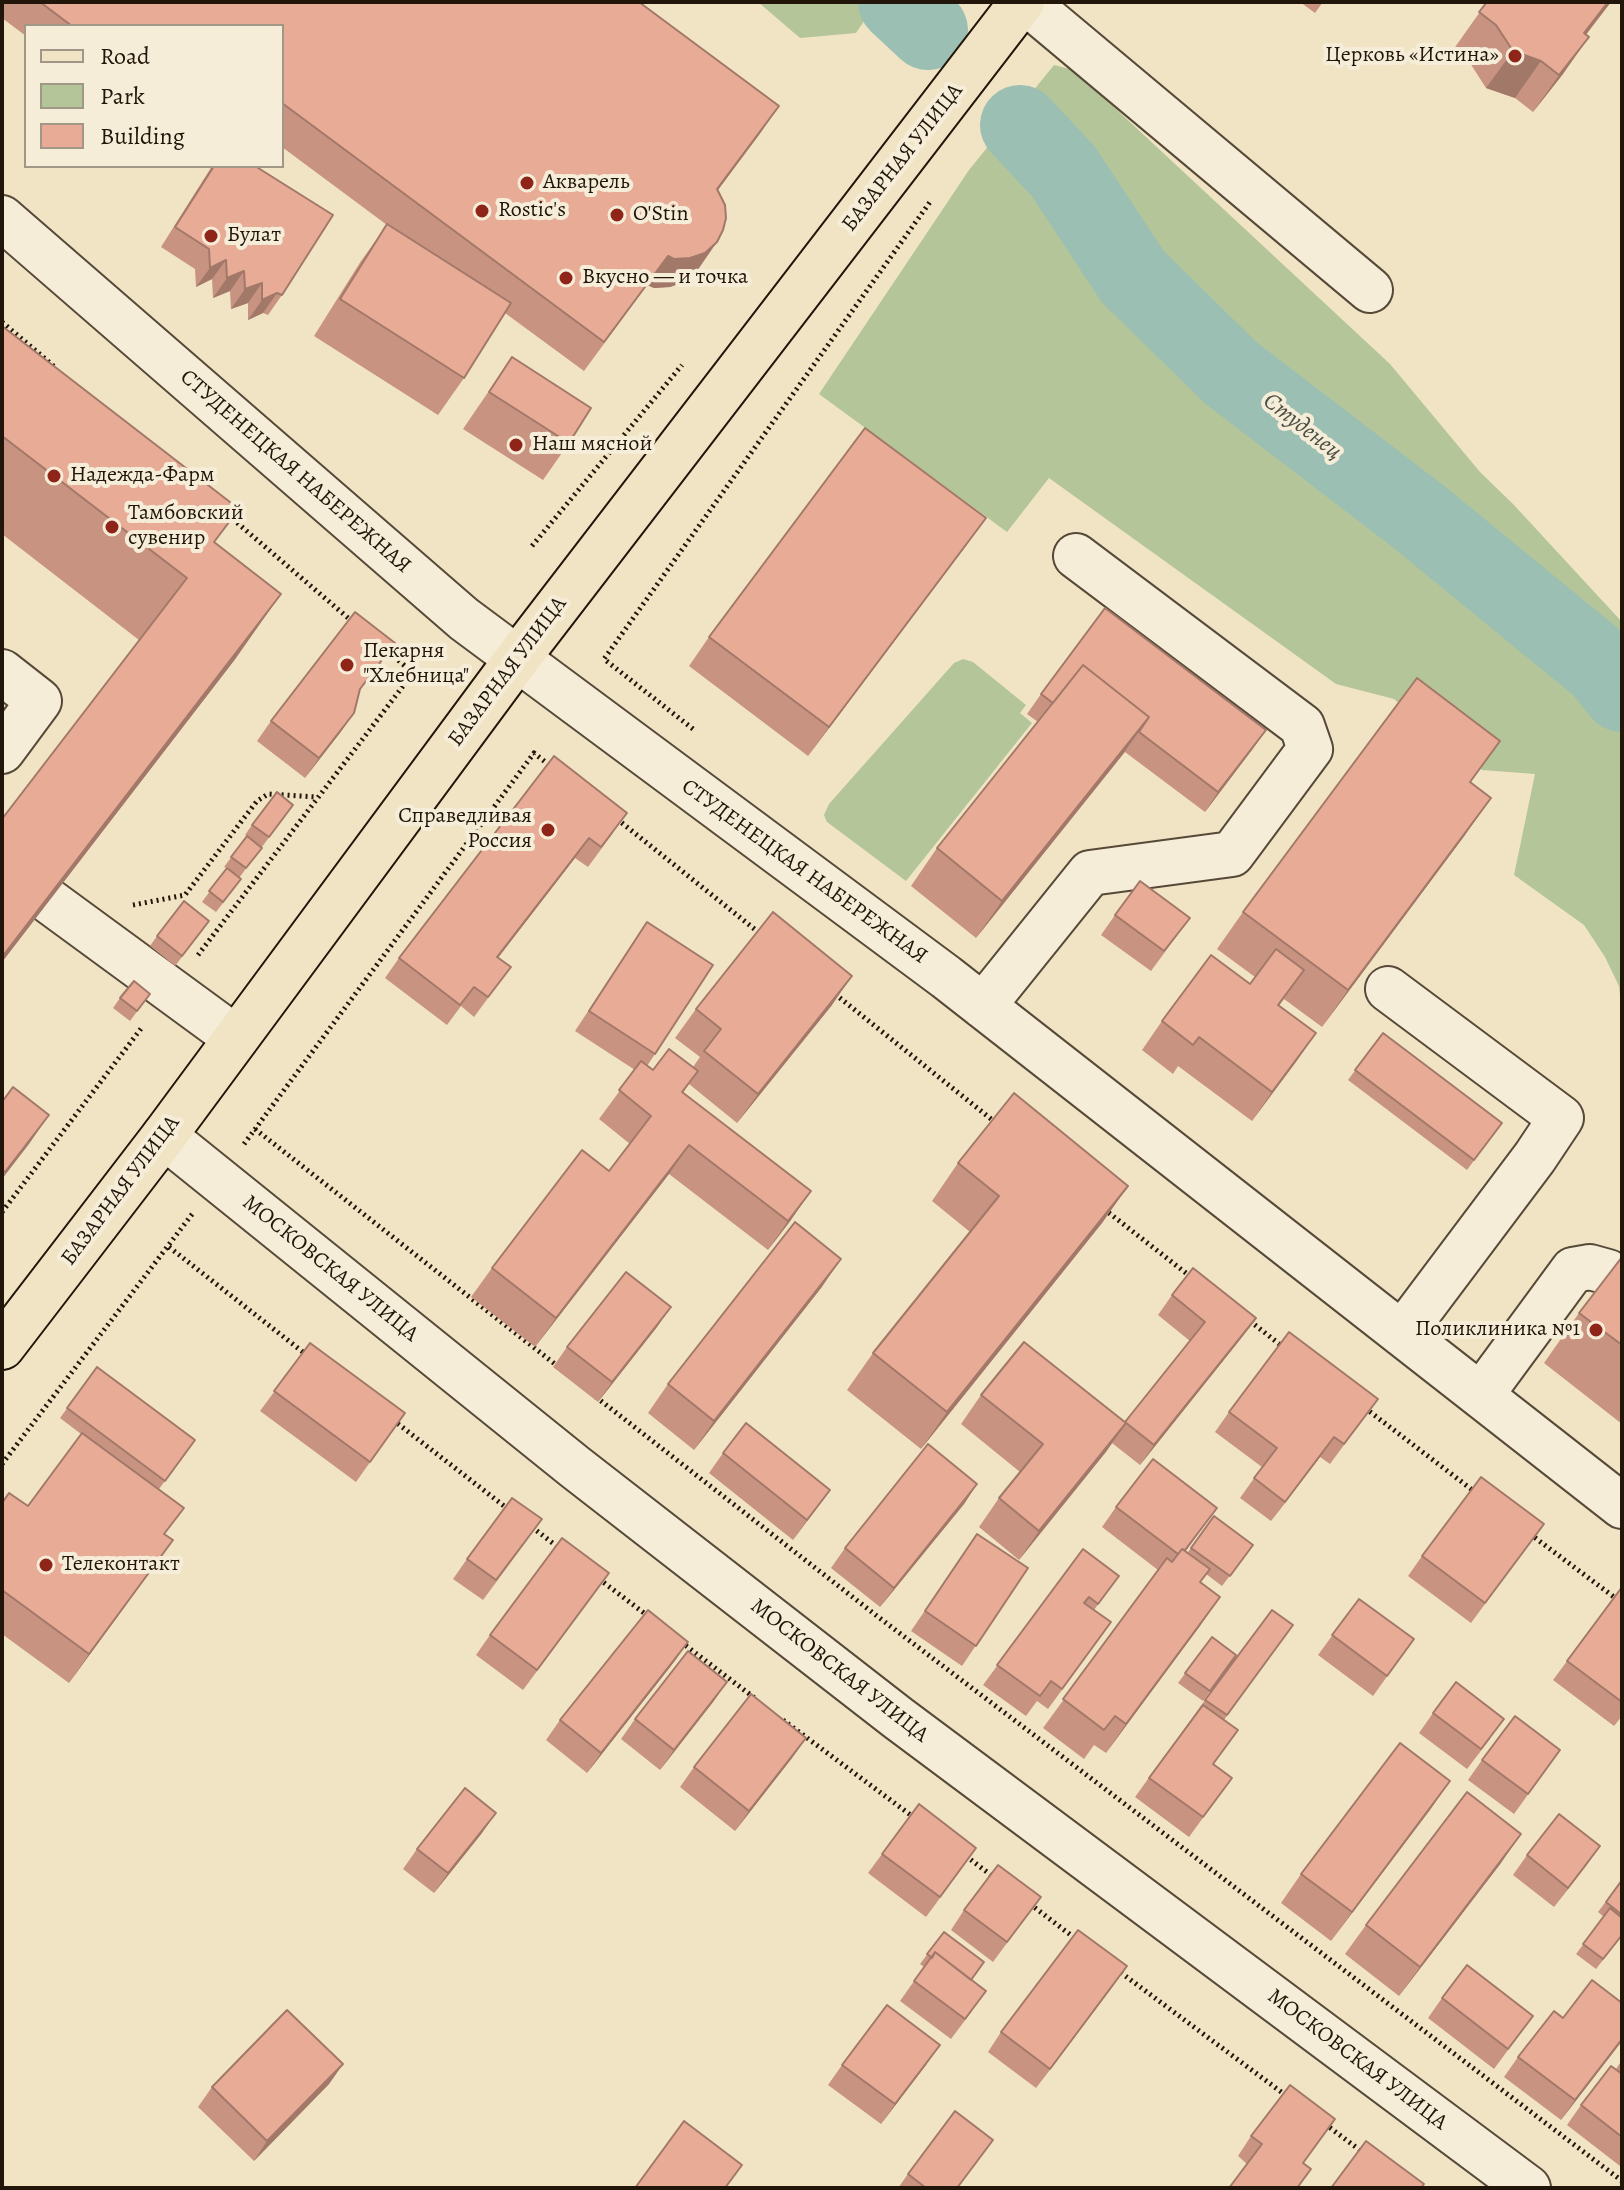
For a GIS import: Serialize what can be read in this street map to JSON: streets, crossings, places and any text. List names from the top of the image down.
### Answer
{
  "streets": {
    "main road": ["БАЗАРНАЯ УЛИЦА"],
    "street": ["СТУДЕНЕЦКАЯ НАБЕРЕЖНАЯ", "МОСКОВСКАЯ УЛИЦА"]
  },
  "crossings": [
    ["БАЗАРНАЯ УЛИЦА", "СТУДЕНЕЦКАЯ НАБЕРЕЖНАЯ"],
    ["БАЗАРНАЯ УЛИЦА", "МОСКОВСКАЯ УЛИЦА"]
  ],
  "water": ["Студенец"],
  "places": [
    "Церковь «Истина»",
    "Акварель",
    "Rostic's",
    "O'Stin",
    "Булат",
    "Вкусно — и точка",
    "Наш мясной",
    "Надежда-Фарм",
    "Тамбовский сувенир",
    "Пекарня \"Хлебница\"",
    "Справедливая Россия",
    "Поликлиника №1",
    "Телеконтакт"
  ],
  "legend": ["Road", "Park", "Building"]
}
